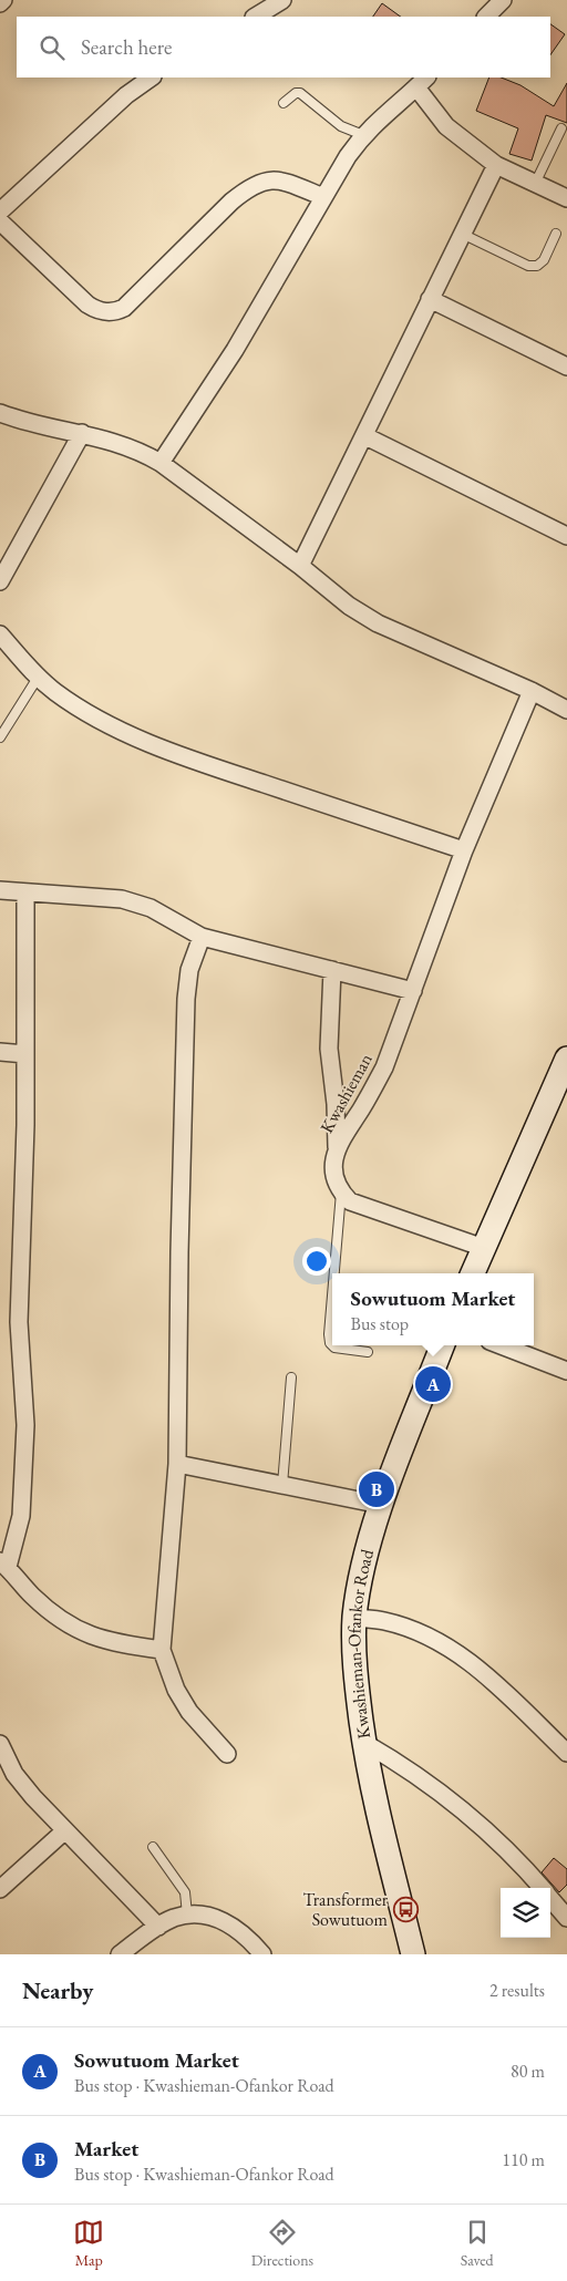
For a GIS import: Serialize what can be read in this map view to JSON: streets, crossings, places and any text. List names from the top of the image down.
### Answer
{
  "streets": {
    "main road": ["Kwashieman-Ofankor Road"],
    "street": ["Kwashieman"]
  },
  "places": {
    "bus stop": ["Transformer Sowutuom"]
  },
  "page": {
    "search": "Search here",
    "popup": ["Sowutuom Market", "Bus stop"],
    "pins": ["A", "B"],
    "heading": ["Nearby", "2 results"],
    "list": [
      {
        "mark": "A",
        "name": "Sowutuom Market",
        "note": "Bus stop · Kwashieman-Ofankor Road",
        "value": "80 m"
      },
      {
        "mark": "B",
        "name": "Market",
        "note": "Bus stop · Kwashieman-Ofankor Road",
        "value": "110 m"
      }
    ],
    "nav": ["Map", "Directions", "Saved"]
  }
}
